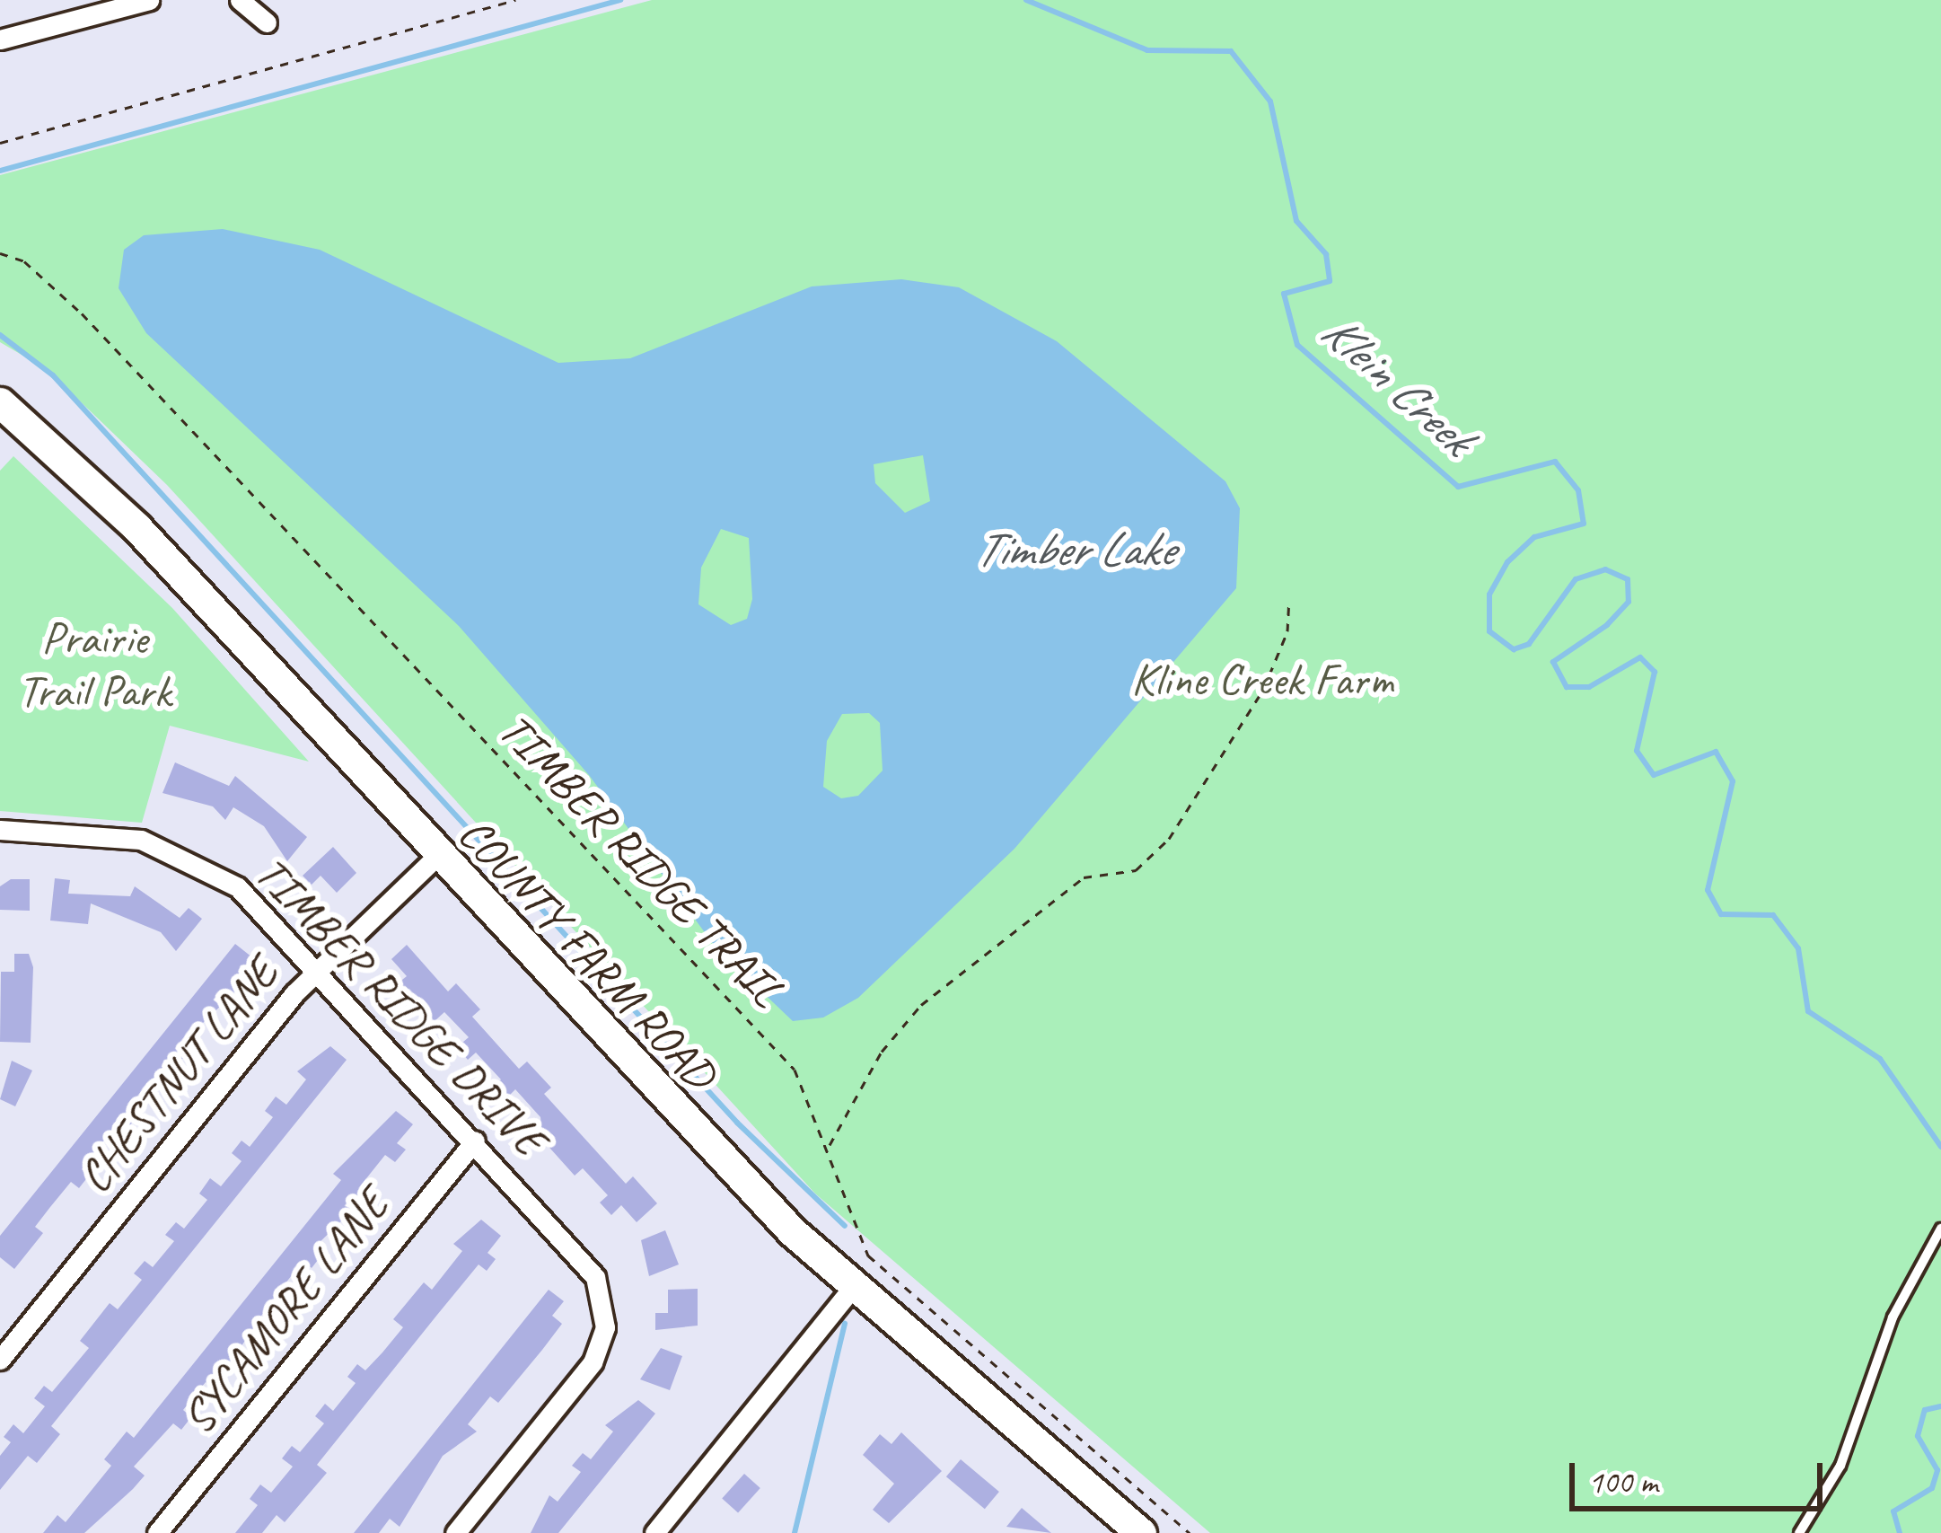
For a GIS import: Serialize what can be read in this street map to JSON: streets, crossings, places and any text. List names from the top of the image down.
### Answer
{
  "streets": {
    "main road": ["COUNTY FARM ROAD"],
    "street": ["TIMBER RIDGE DRIVE", "CHESTNUT LANE", "SYCAMORE LANE"],
    "path": ["TIMBER RIDGE TRAIL"]
  },
  "crossings": [
    ["COUNTY FARM ROAD", "CHESTNUT LANE"],
    ["TIMBER RIDGE DRIVE", "CHESTNUT LANE"],
    ["TIMBER RIDGE DRIVE", "SYCAMORE LANE"]
  ],
  "water": ["Klein Creek", "Timber Lake"],
  "parks": ["Prairie Trail Park", "Kline Creek Farm"],
  "scale_bar": "100 m"
}
